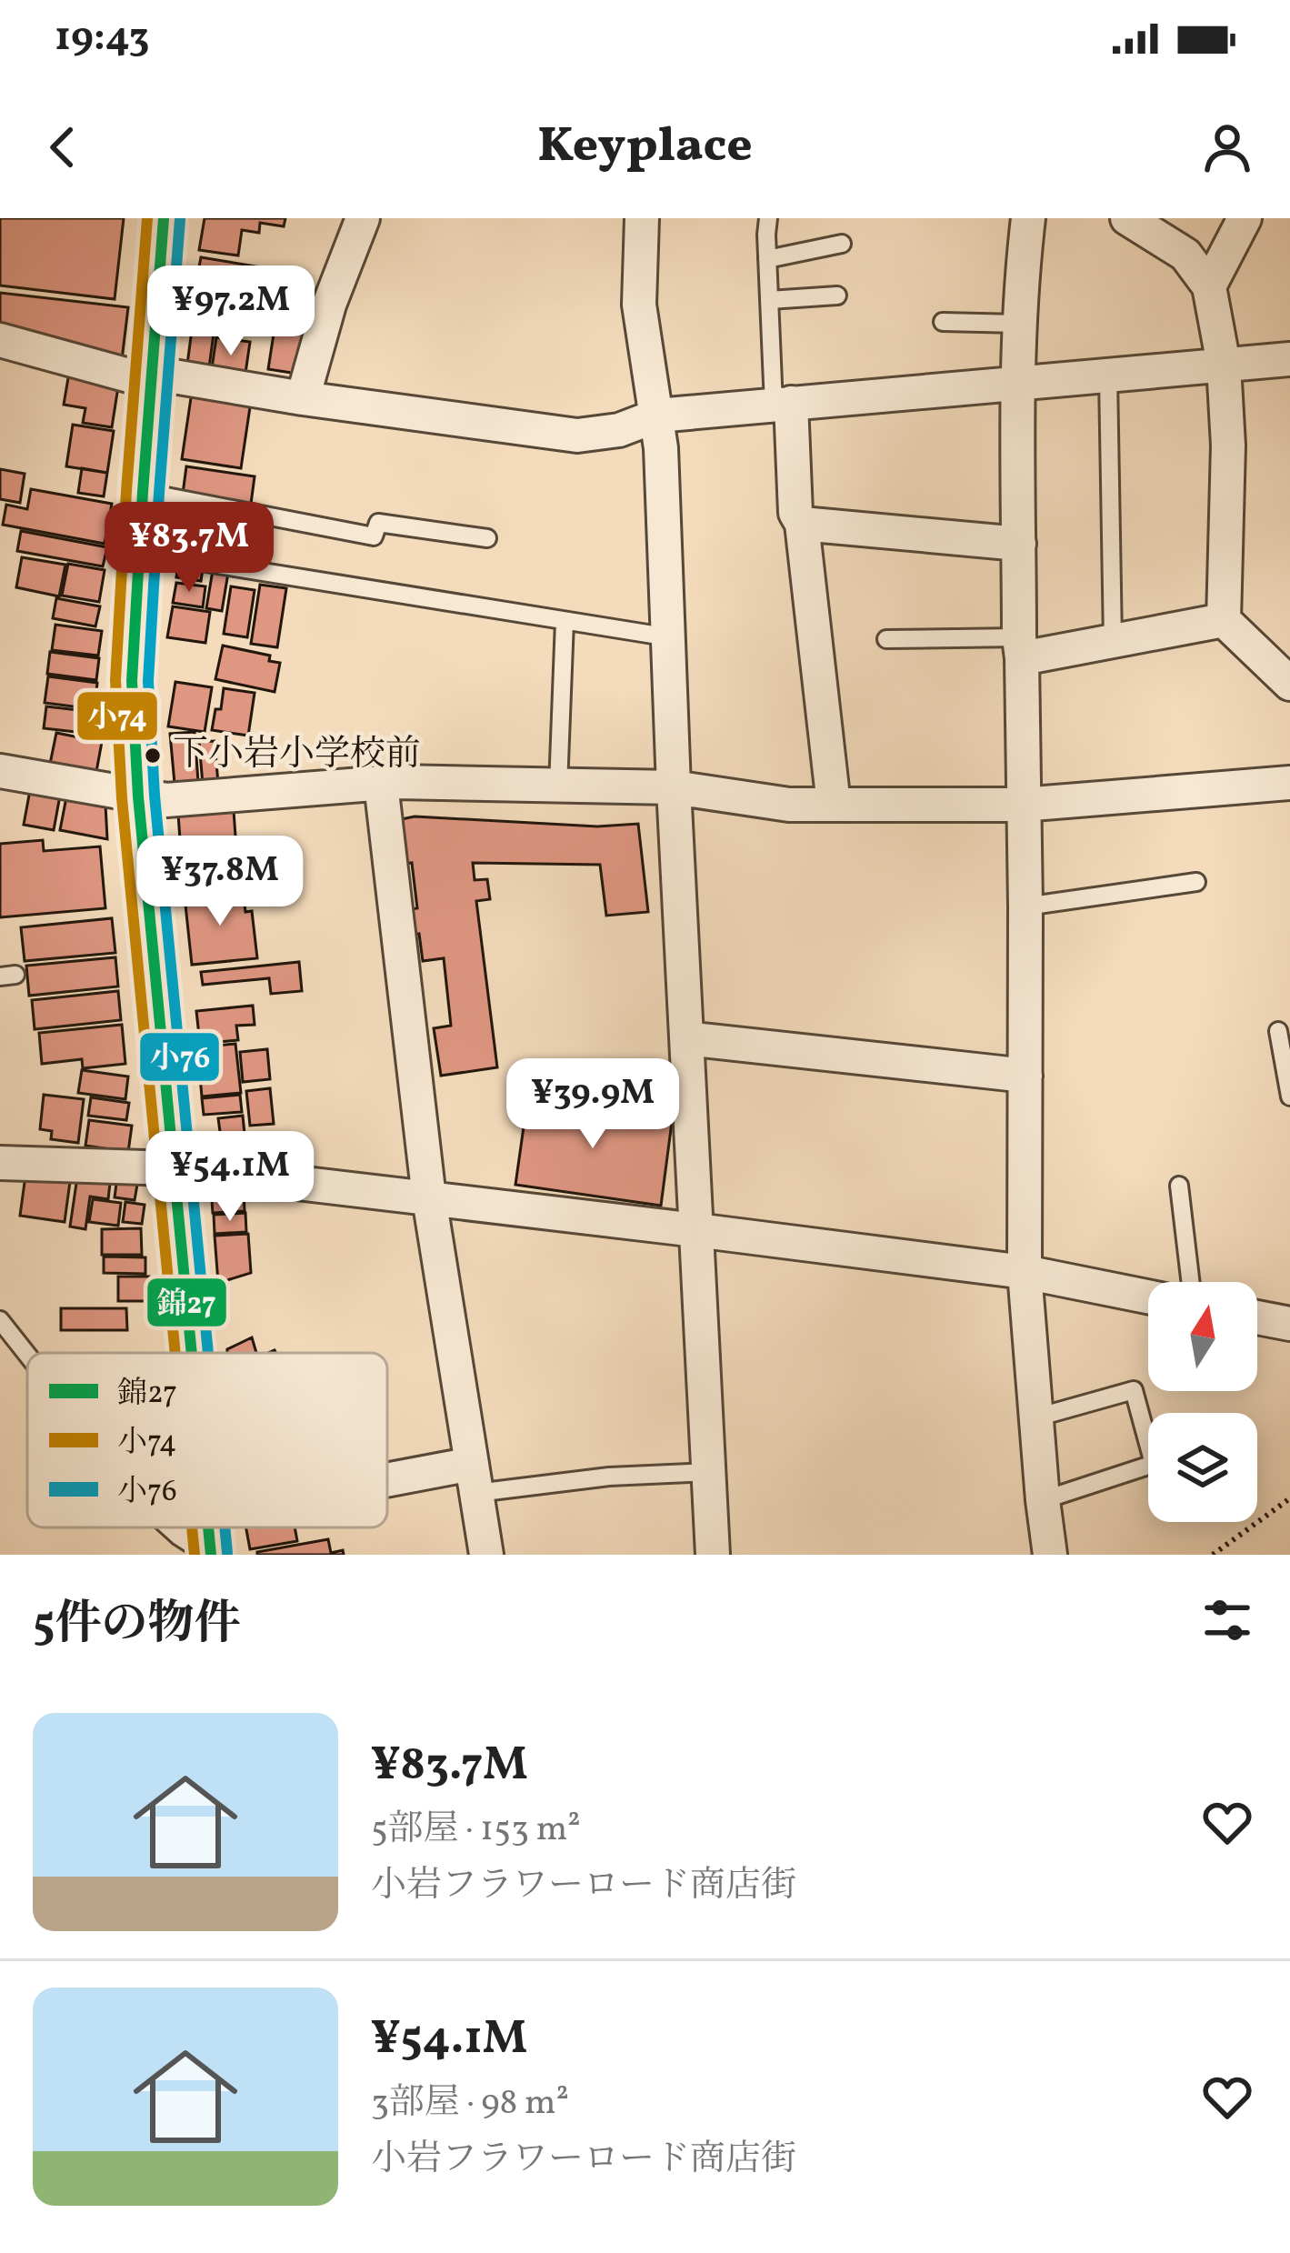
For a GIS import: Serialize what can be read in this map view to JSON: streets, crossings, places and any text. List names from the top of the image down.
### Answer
{
  "places": ["下小岩小学校前"],
  "lines": ["transit line 錦27", "transit line 小74", "transit line 小76"],
  "legend": ["錦27", "小74", "小76"],
  "north": "top",
  "page": {
    "status": "19:43",
    "header": "Keyplace",
    "price": [
      "¥97.2M",
      "¥83.7M",
      "¥37.8M",
      "¥39.9M",
      "¥54.1M"
    ],
    "heading": "5件の物件",
    "list": [
      {
        "name": "¥83.7M",
        "note": "5部屋 · 153 m² · 小岩フラワーロード商店街"
      },
      {
        "name": "¥54.1M",
        "note": "3部屋 · 98 m² · 小岩フラワーロード商店街"
      }
    ]
  }
}
